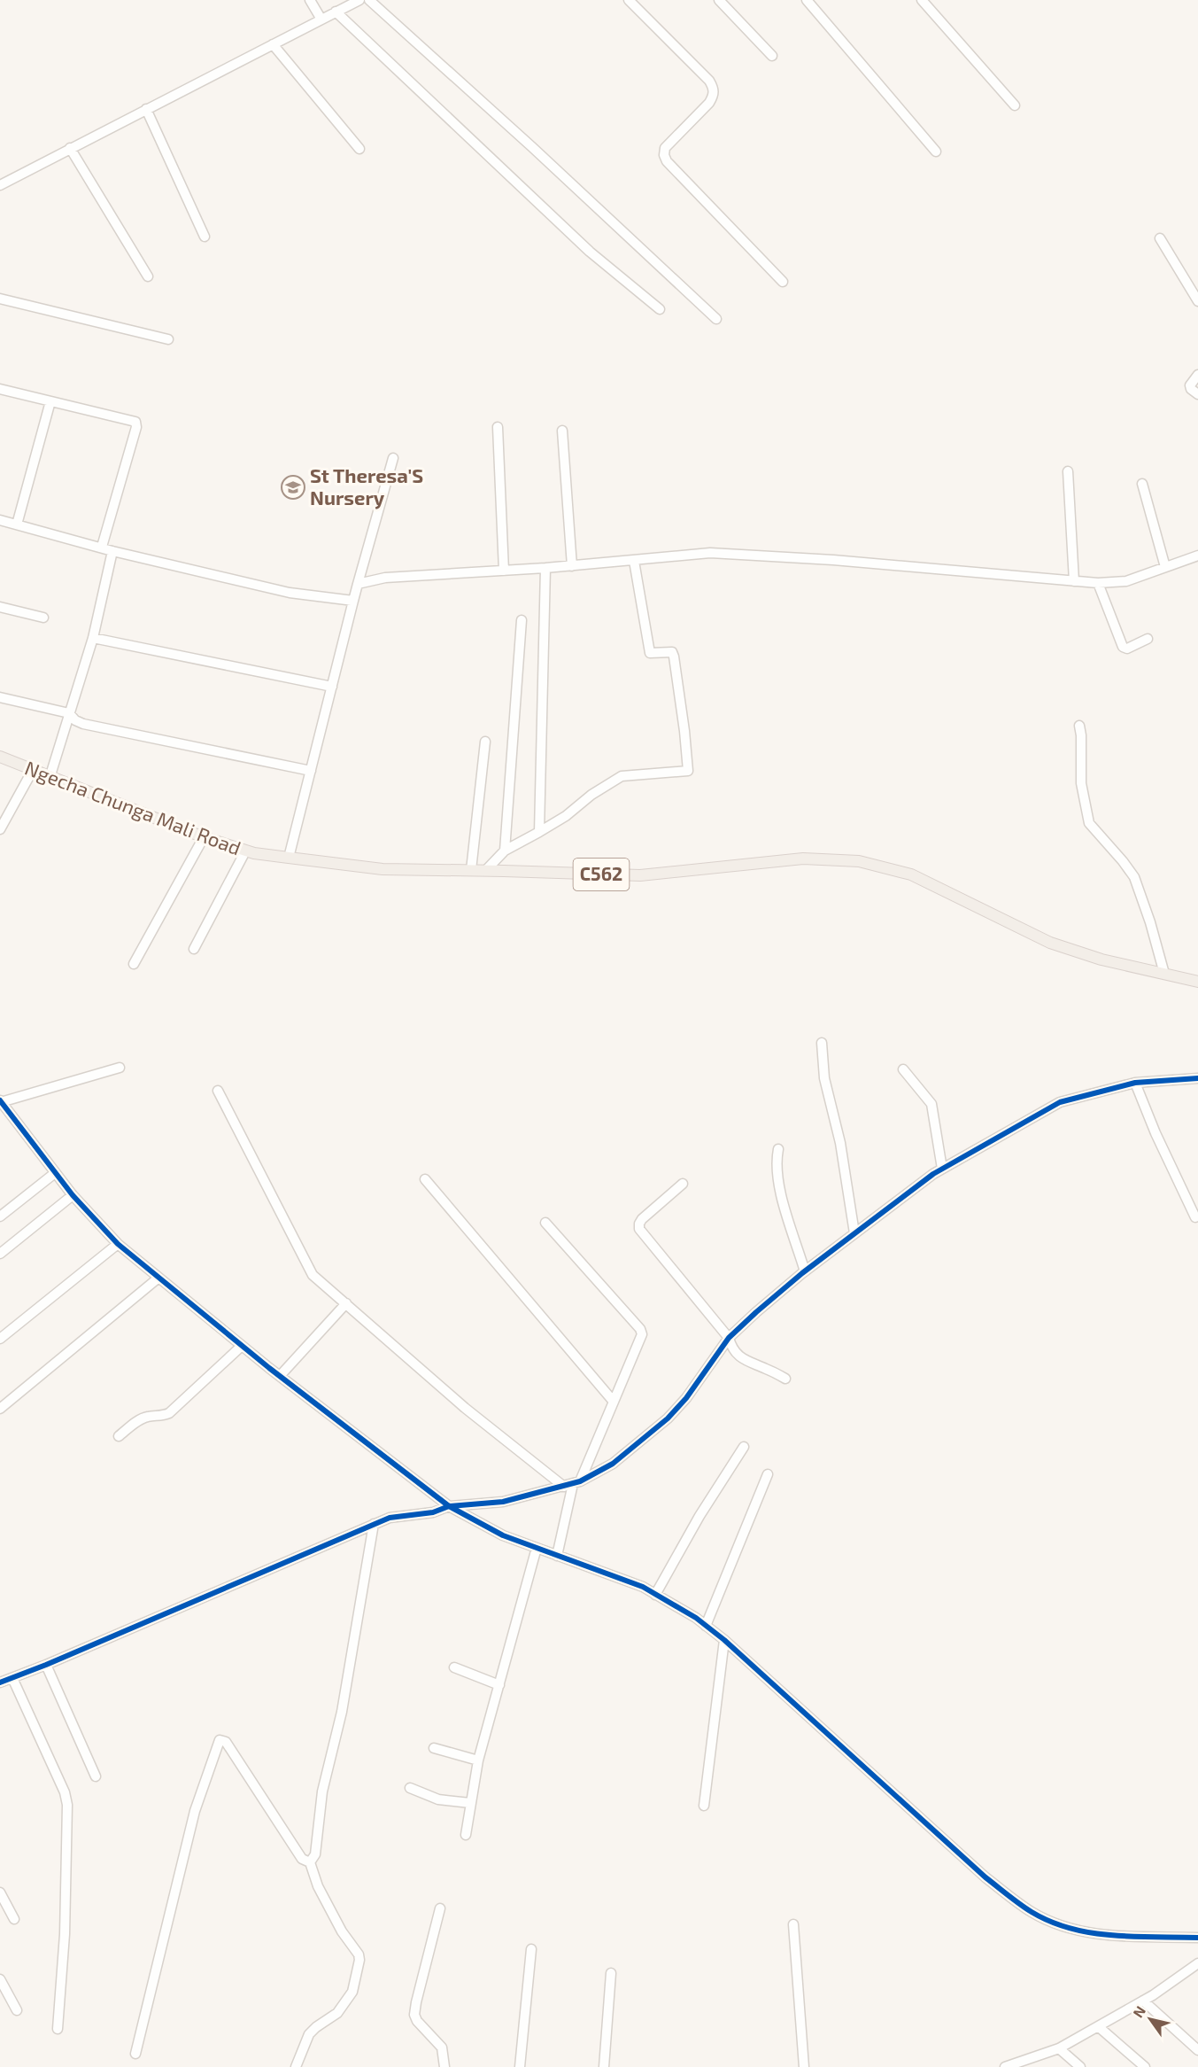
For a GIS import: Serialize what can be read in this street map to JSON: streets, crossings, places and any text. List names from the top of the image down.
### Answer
{
  "streets": {
    "main road": ["Ngecha Chunga Mali Road", "C562"]
  },
  "places": {
    "school or university": ["St Theresa'S Nursery"]
  },
  "north": "top left"
}
